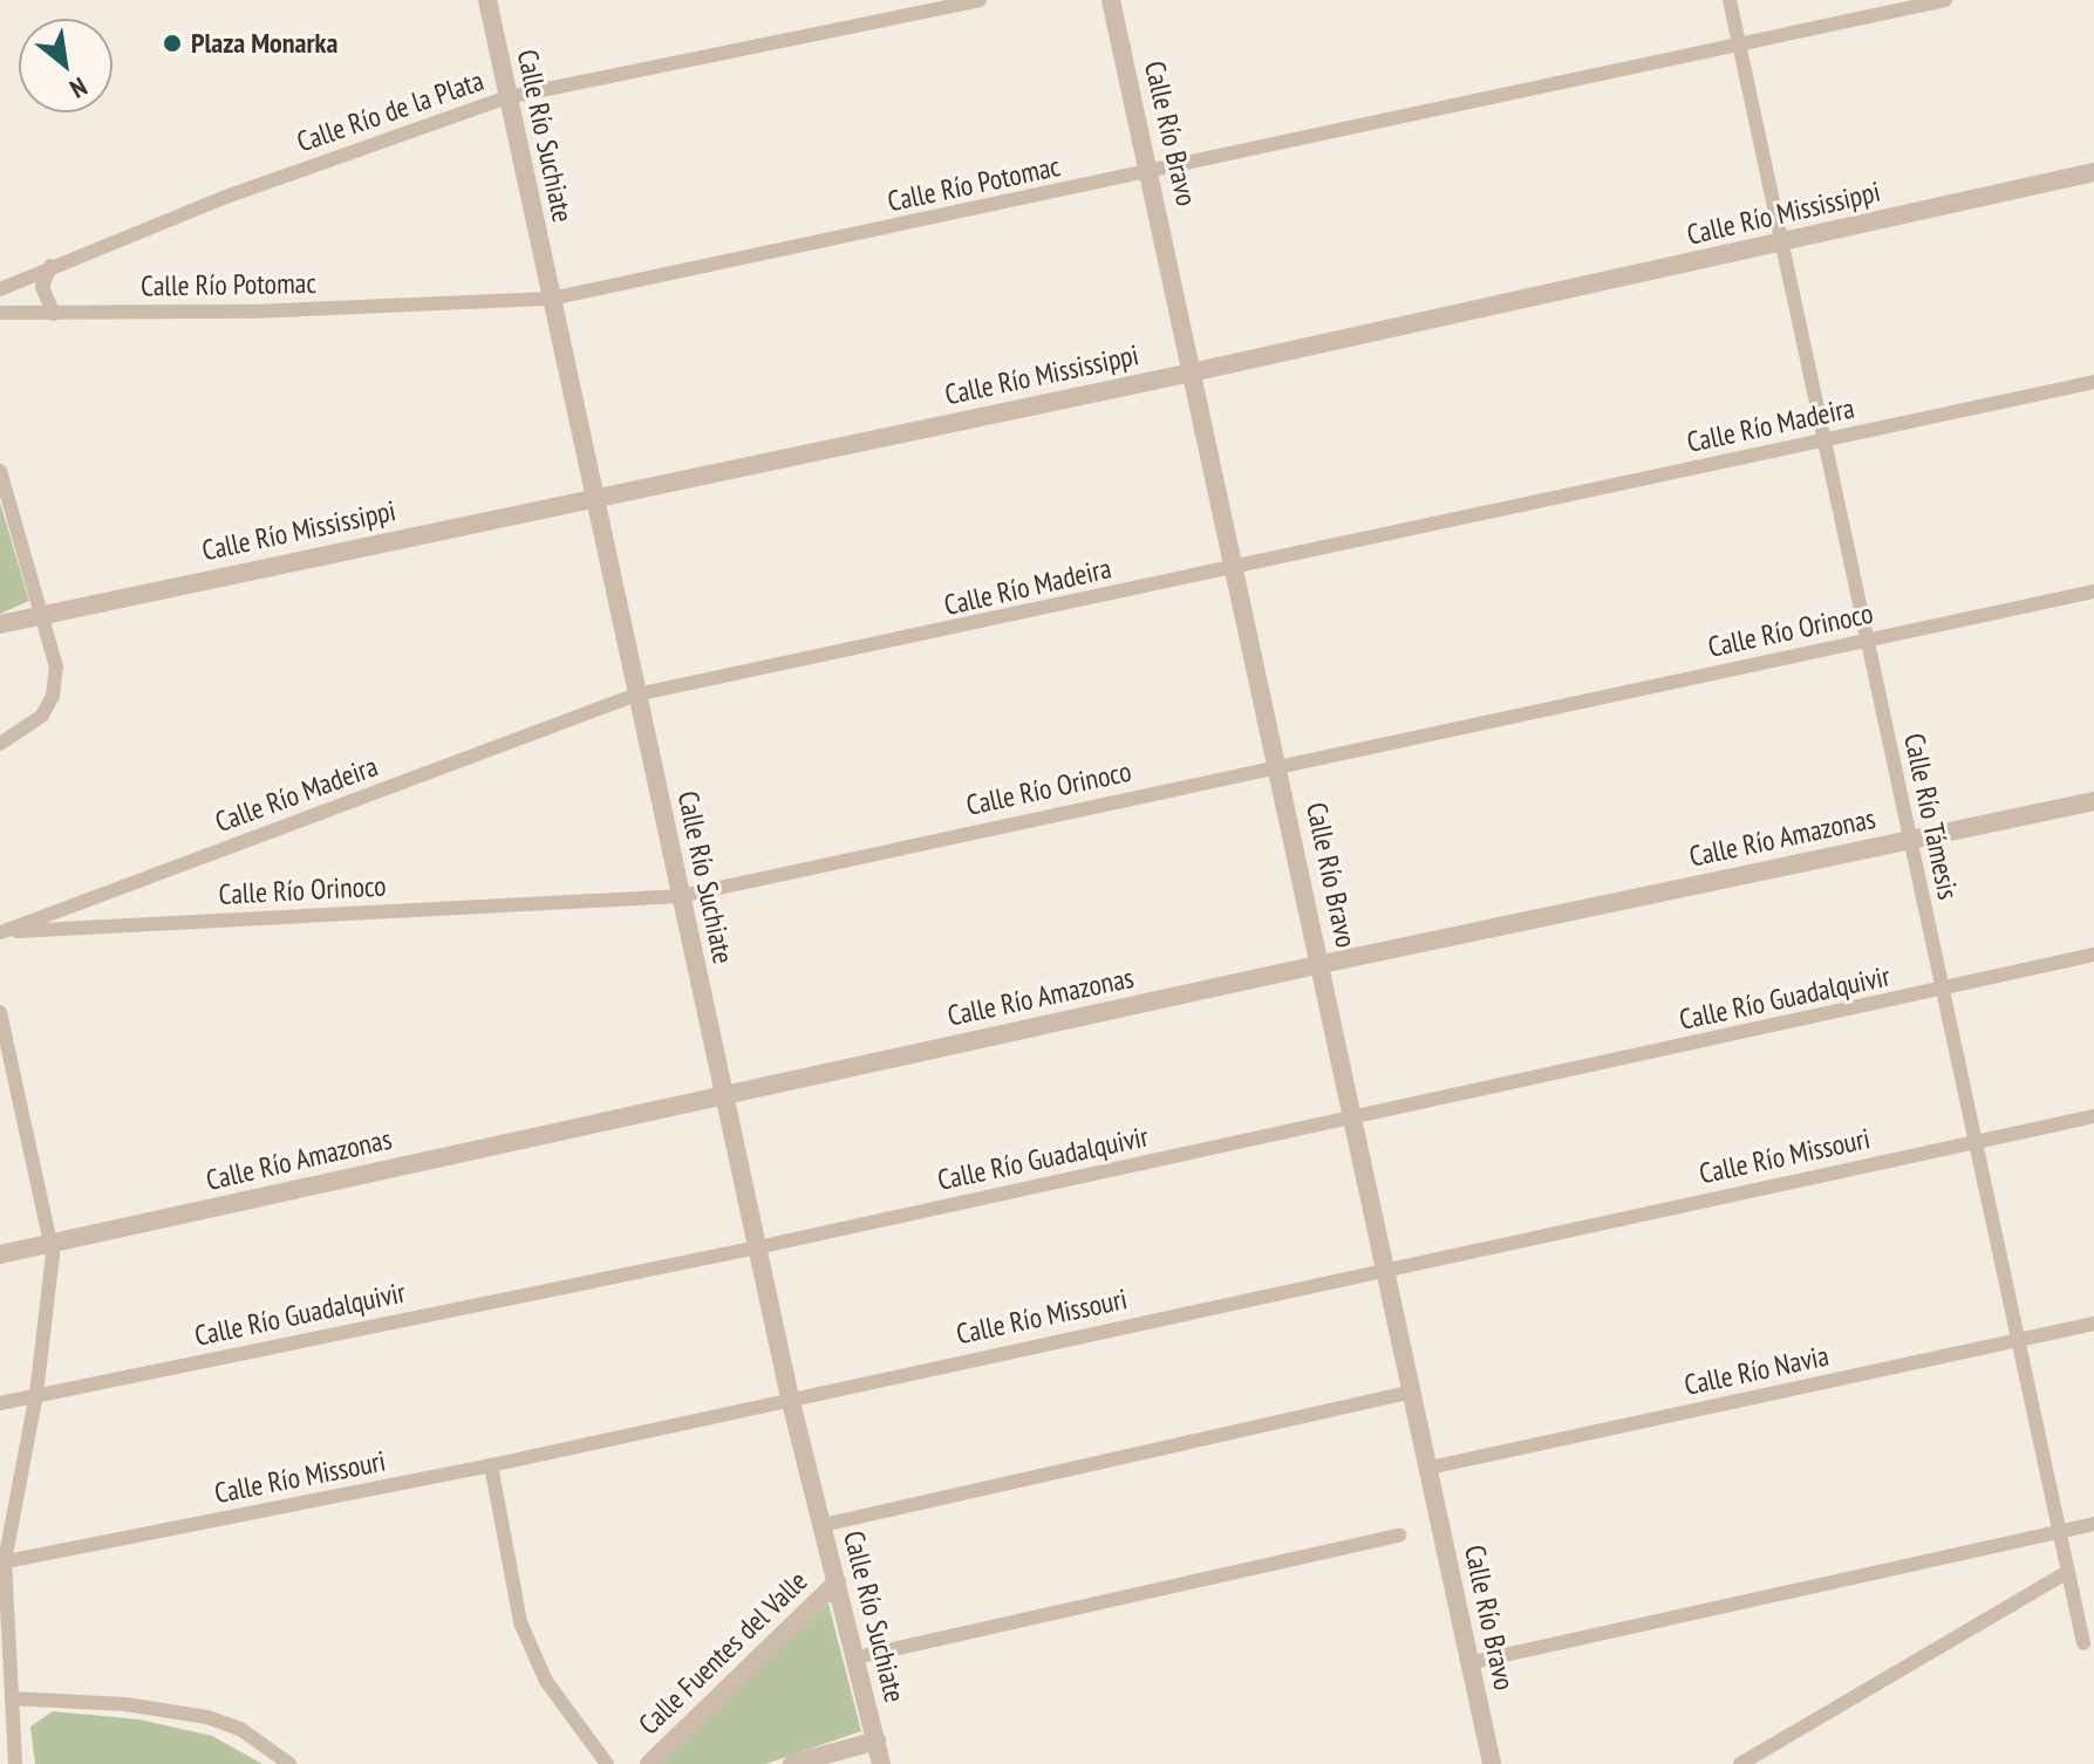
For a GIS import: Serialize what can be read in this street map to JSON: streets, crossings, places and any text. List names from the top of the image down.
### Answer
{
  "streets": {
    "street": [
      "Calle Río de la Plata",
      "Calle Río Bravo",
      "Calle Río Suchiate",
      "Calle Río Potomac",
      "Calle Río Mississippi",
      "Calle Río Madeira",
      "Calle Río Orinoco",
      "Calle Río Támesis",
      "Calle Río Amazonas",
      "Calle Río Guadalquivir",
      "Calle Río Missouri",
      "Calle Río Navia",
      "Calle Fuentes del Valle"
    ]
  },
  "crossings": [
    ["Calle Río de la Plata", "Calle Río Suchiate"],
    ["Calle Río Bravo", "Calle Río Potomac"],
    ["Calle Río Bravo", "Calle Río Mississippi"],
    ["Calle Río Bravo", "Calle Río Madeira"],
    ["Calle Río Bravo", "Calle Río Orinoco"],
    ["Calle Río Bravo", "Calle Río Amazonas"],
    ["Calle Río Bravo", "Calle Río Guadalquivir"],
    ["Calle Río Bravo", "Calle Río Missouri"],
    ["Calle Río Bravo", "Calle Río Navia"],
    ["Calle Río Suchiate", "Calle Río Potomac"],
    ["Calle Río Suchiate", "Calle Río Mississippi"],
    ["Calle Río Suchiate", "Calle Río Madeira"],
    ["Calle Río Suchiate", "Calle Río Orinoco"],
    ["Calle Río Suchiate", "Calle Río Amazonas"],
    ["Calle Río Suchiate", "Calle Río Guadalquivir"],
    ["Calle Río Suchiate", "Calle Río Missouri"],
    ["Calle Río Suchiate", "Calle Fuentes del Valle"],
    ["Calle Río Potomac", "Calle Río Támesis"],
    ["Calle Río Mississippi", "Calle Río Támesis"],
    ["Calle Río Madeira", "Calle Río Orinoco"],
    ["Calle Río Madeira", "Calle Río Támesis"],
    ["Calle Río Orinoco", "Calle Río Támesis"],
    ["Calle Río Támesis", "Calle Río Amazonas"],
    ["Calle Río Támesis", "Calle Río Guadalquivir"],
    ["Calle Río Támesis", "Calle Río Missouri"],
    ["Calle Río Támesis", "Calle Río Navia"]
  ],
  "places": ["Plaza Monarka"],
  "north": "bottom right"
}
